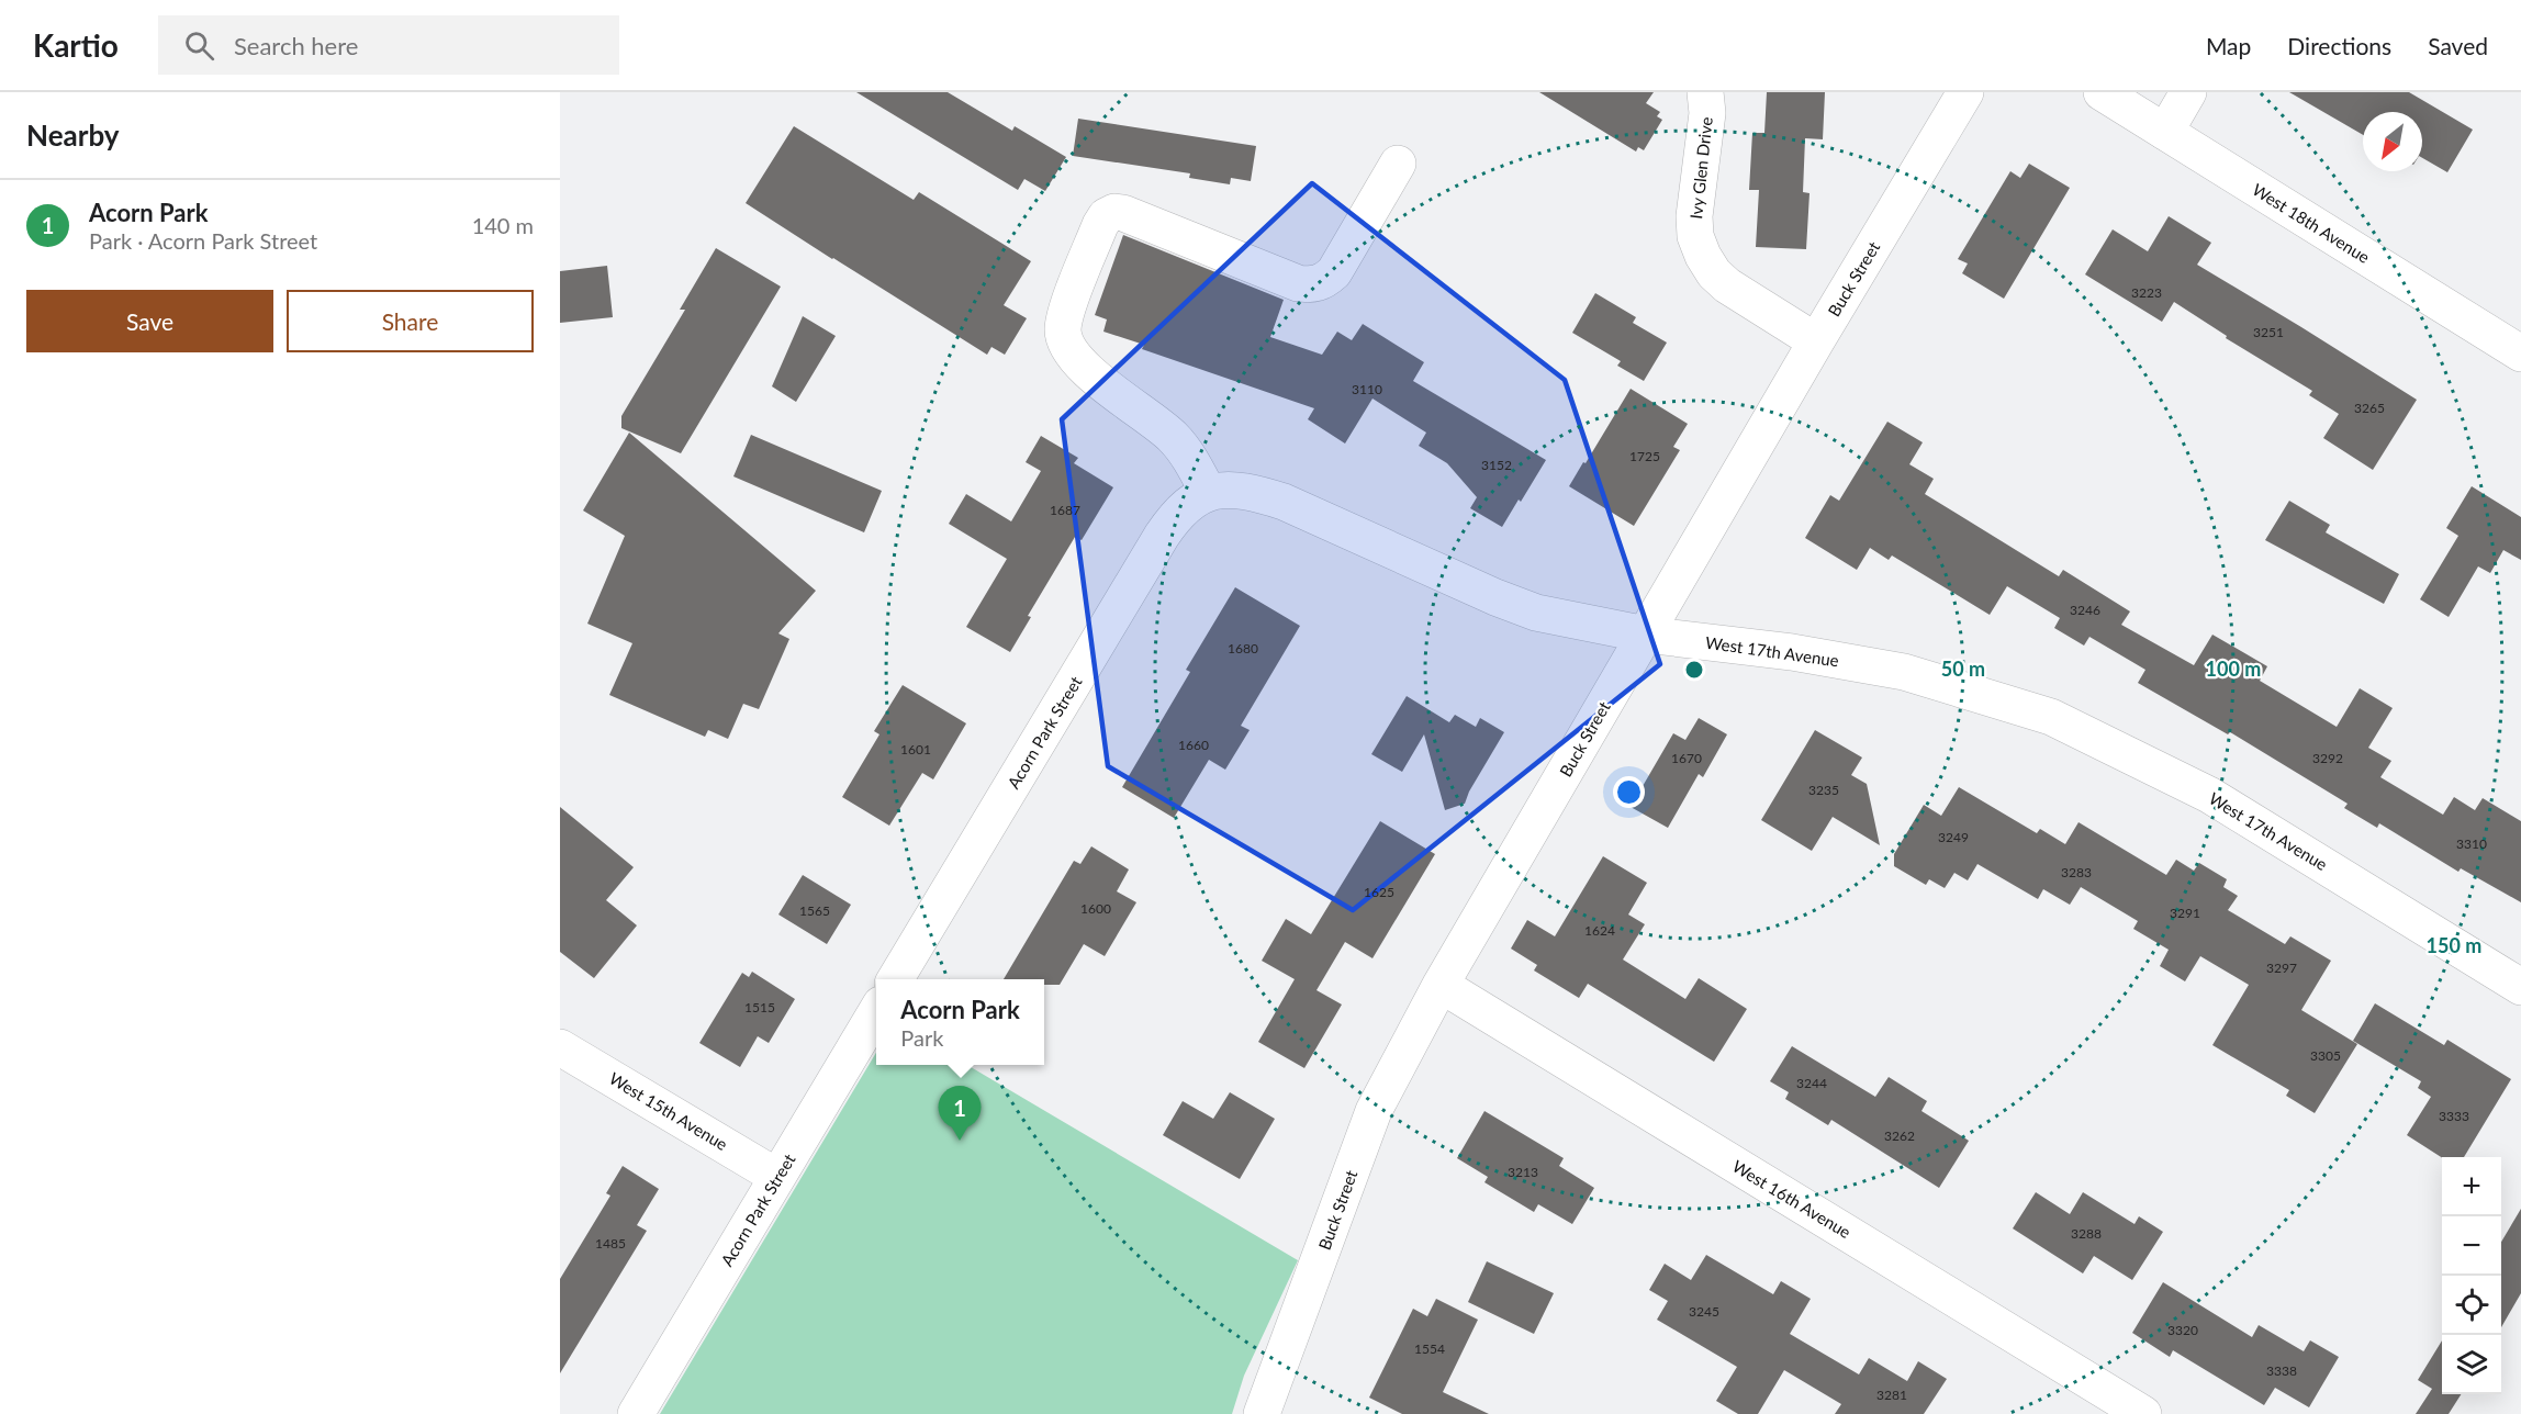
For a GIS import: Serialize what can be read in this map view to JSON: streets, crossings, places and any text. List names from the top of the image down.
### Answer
{
  "streets": {
    "street": [
      "Ivy Glen Drive",
      "West 18th Avenue",
      "Buck Street",
      "West 17th Avenue",
      "Acorn Park Street",
      "West 15th Avenue",
      "West 16th Avenue"
    ]
  },
  "crossings": [
    ["Ivy Glen Drive", "Buck Street"],
    ["Buck Street", "West 17th Avenue"],
    ["Buck Street", "West 16th Avenue"],
    ["West 17th Avenue", "Acorn Park Street"],
    ["Acorn Park Street", "West 15th Avenue"]
  ],
  "house_numbers": [
    "3223",
    "3251",
    "3110",
    "3265",
    "1725",
    "3152",
    "1687",
    "3246",
    "1680",
    "1660",
    "1601",
    "1670",
    "3292",
    "3235",
    "3249",
    "3310",
    "3283",
    "1625",
    "1600",
    "1565",
    "3291",
    "1624",
    "3297",
    "1515",
    "3305",
    "3244",
    "3333",
    "3262",
    "3213",
    "3288",
    "1485",
    "3245",
    "3320",
    "1554",
    "3338",
    "3281"
  ],
  "north": "bottom left",
  "page": {
    "header": "Kartio",
    "search": "Search here",
    "nav": ["Map", "Directions", "Saved"],
    "heading": "Nearby",
    "list": [
      {
        "mark": "1",
        "name": "Acorn Park",
        "note": "Park · Acorn Park Street",
        "value": "140 m"
      }
    ],
    "buttons": ["Save", "Share"],
    "popup": ["Acorn Park", "Park"],
    "pins": "1",
    "map_buttons": ["+", "−"]
  },
  "rings": ["50 m", "100 m", "150 m"]
}
